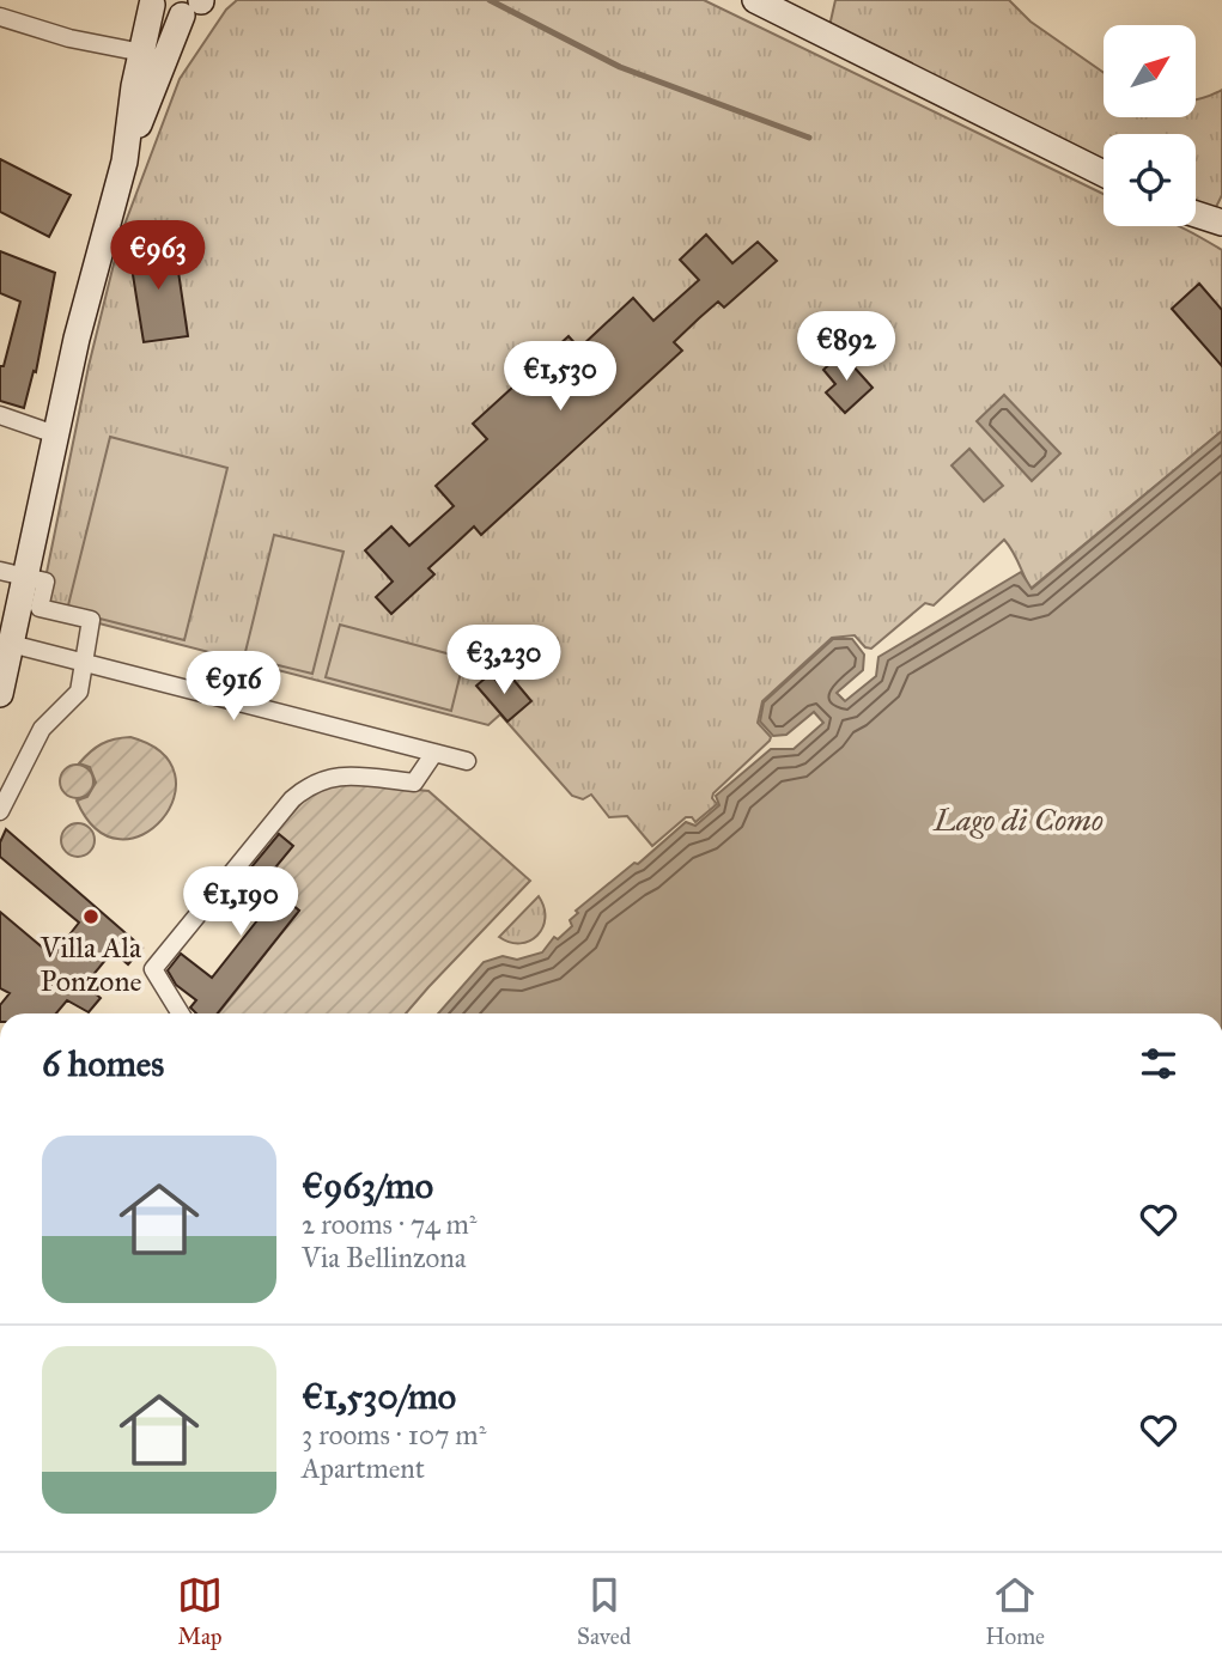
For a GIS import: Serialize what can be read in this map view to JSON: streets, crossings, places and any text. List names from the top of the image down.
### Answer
{
  "water": ["Lago di Como"],
  "places": ["Villa Ala Ponzone"],
  "north": "top right",
  "page": {
    "price": [
      "€963",
      "€892",
      "€1,530",
      "€3,230",
      "€916",
      "€1,190"
    ],
    "heading": "6 homes",
    "list": [
      {
        "name": "€963/mo",
        "note": "2 rooms · 74 m² · Via Bellinzona"
      },
      {
        "name": "€1,530/mo",
        "note": "3 rooms · 107 m² · Apartment"
      }
    ],
    "tabs": ["Map", "Saved", "Home"]
  }
}
